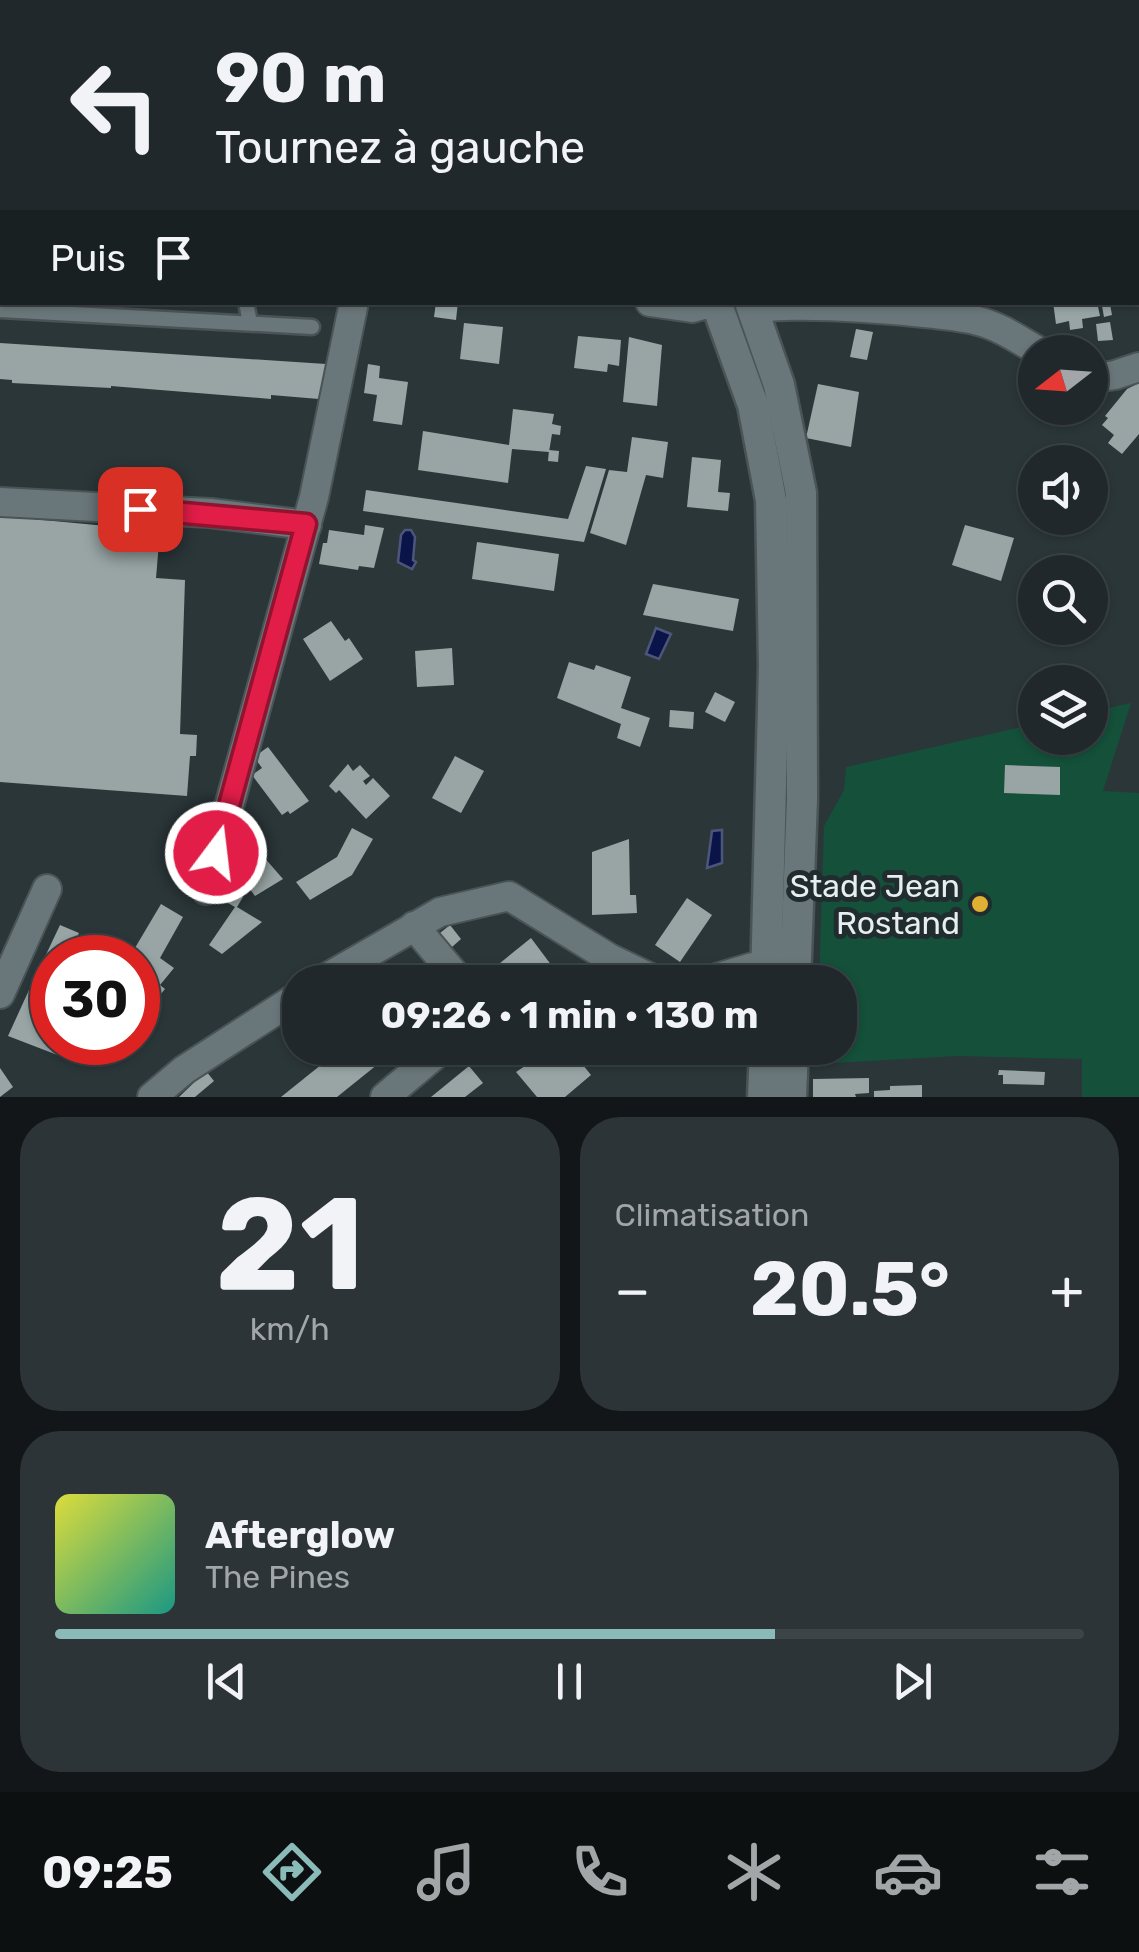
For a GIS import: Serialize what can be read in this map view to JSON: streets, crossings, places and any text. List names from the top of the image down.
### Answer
{
  "places": ["Stade Jean Rostand"],
  "north": "left",
  "page": {
    "turn": ["90 m", "Tournez à gauche"],
    "then": "Puis",
    "limit": "30",
    "trip": "09:26 · 1 min · 130 m",
    "tile": [
      ["21", "km/h"],
      "Climatisation"
    ],
    "heat": ["−", "20.5°", "+"],
    "song": ["Afterglow", "The Pines"],
    "tabs": "09:25"
  }
}
